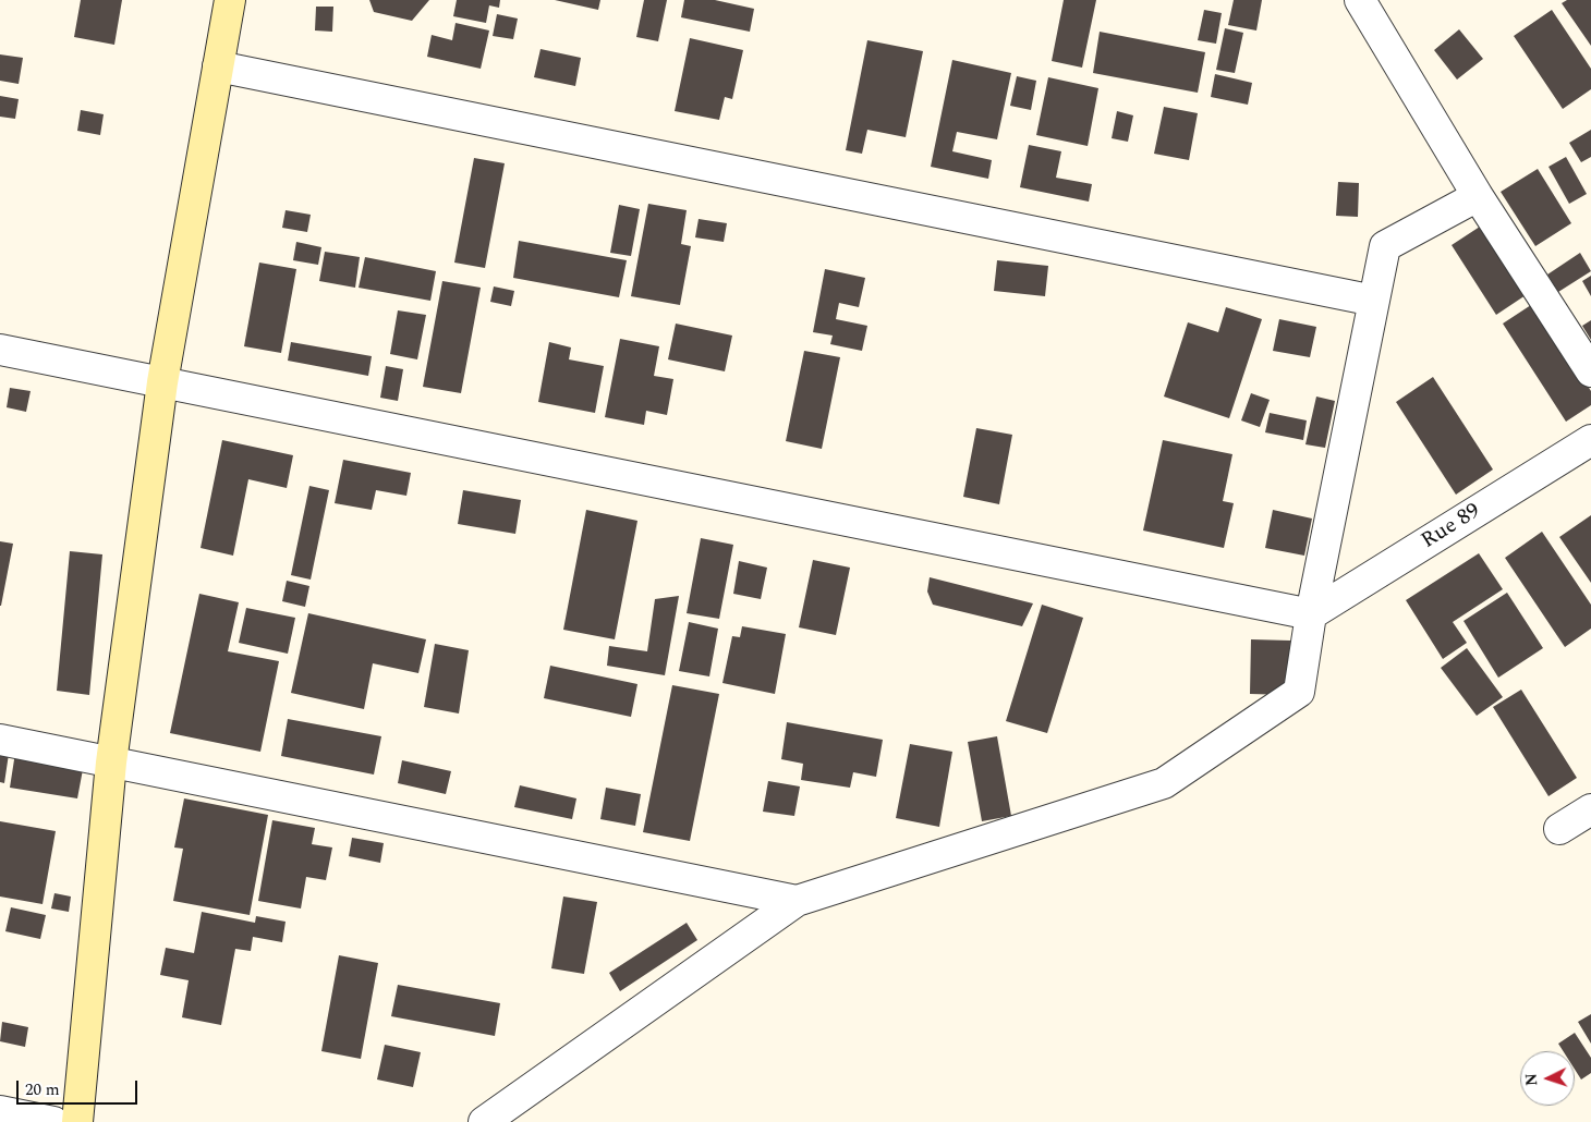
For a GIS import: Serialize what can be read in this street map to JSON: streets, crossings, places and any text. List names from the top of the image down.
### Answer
{
  "streets": {
    "street": ["Rue 89"]
  },
  "scale_bar": "20 m",
  "north": "left"
}
